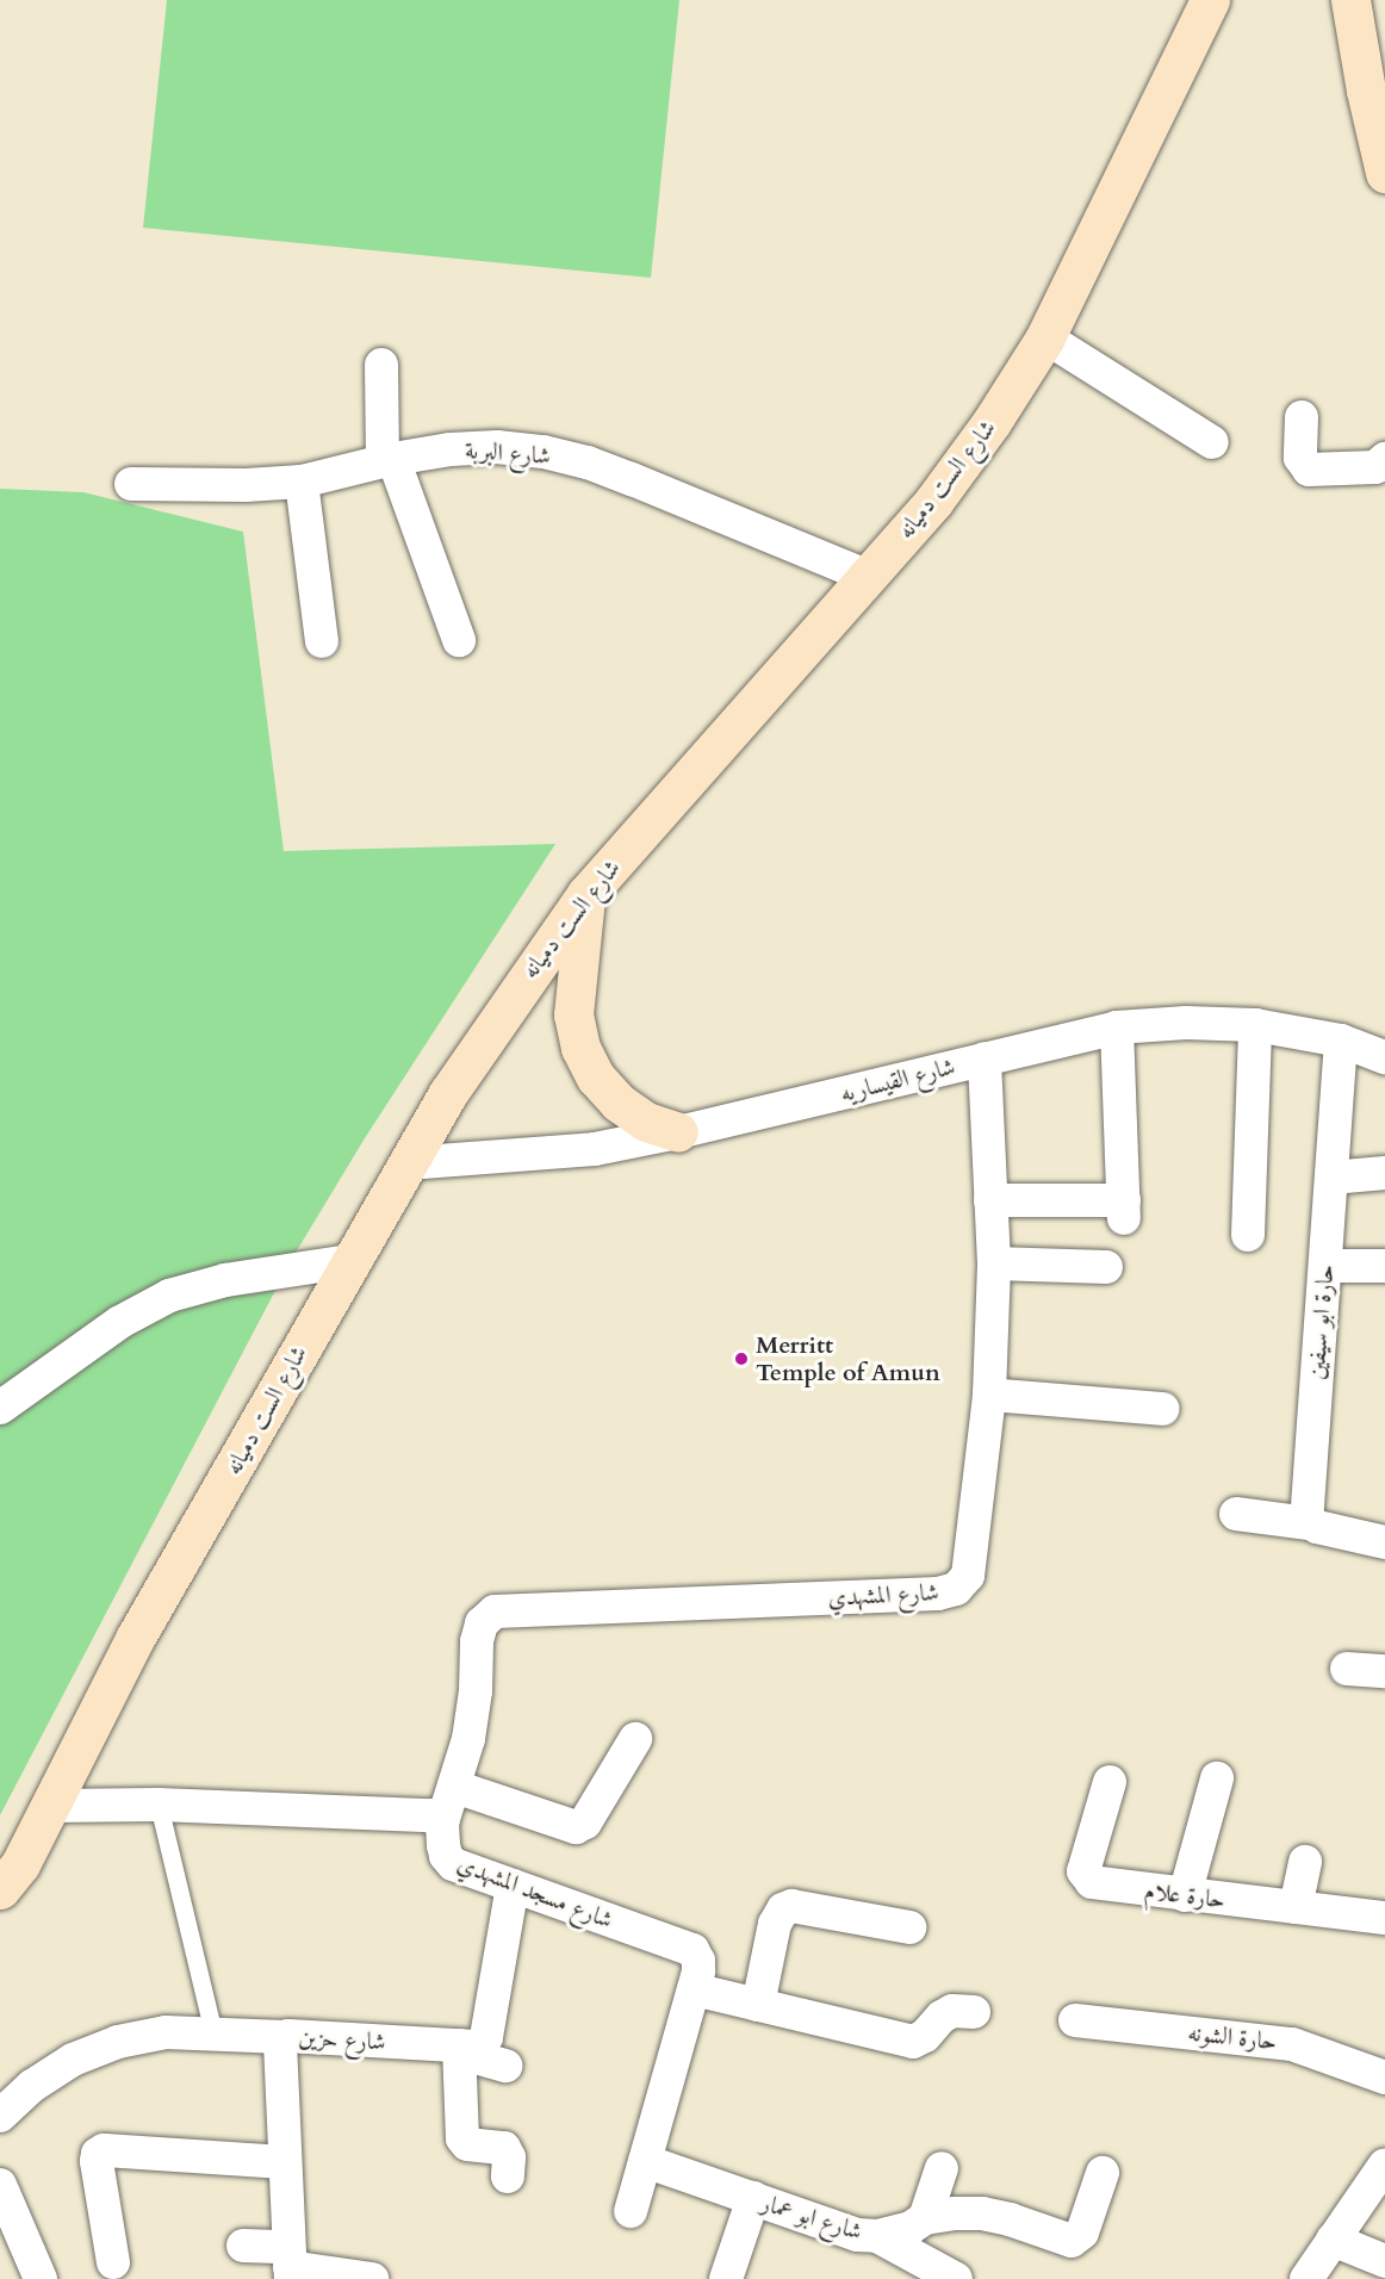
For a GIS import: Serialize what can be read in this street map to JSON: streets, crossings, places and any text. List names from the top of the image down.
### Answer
{
  "streets": {
    "street": [
      "شارع البربة",
      "شارع الست دميانه",
      "شارع القيساريه",
      "حارة ابو سيفين",
      "شارع المشهدي",
      "شارع مسجد المشهدي",
      "حارة علام",
      "حارة الشونه",
      "شارع حزين",
      "شارع ابو عمار"
    ]
  },
  "crossings": [
    ["شارع البربة", "شارع الست دميانه"],
    ["شارع الست دميانه", "شارع القيساريه"],
    ["شارع الست دميانه", "شارع مسجد المشهدي"],
    ["شارع القيساريه", "حارة ابو سيفين"],
    ["شارع القيساريه", "شارع المشهدي"],
    ["شارع المشهدي", "شارع مسجد المشهدي"],
    ["شارع مسجد المشهدي", "شارع حزين"],
    ["شارع مسجد المشهدي", "شارع ابو عمار"]
  ],
  "places": ["Merritt Temple of Amun"]
}
